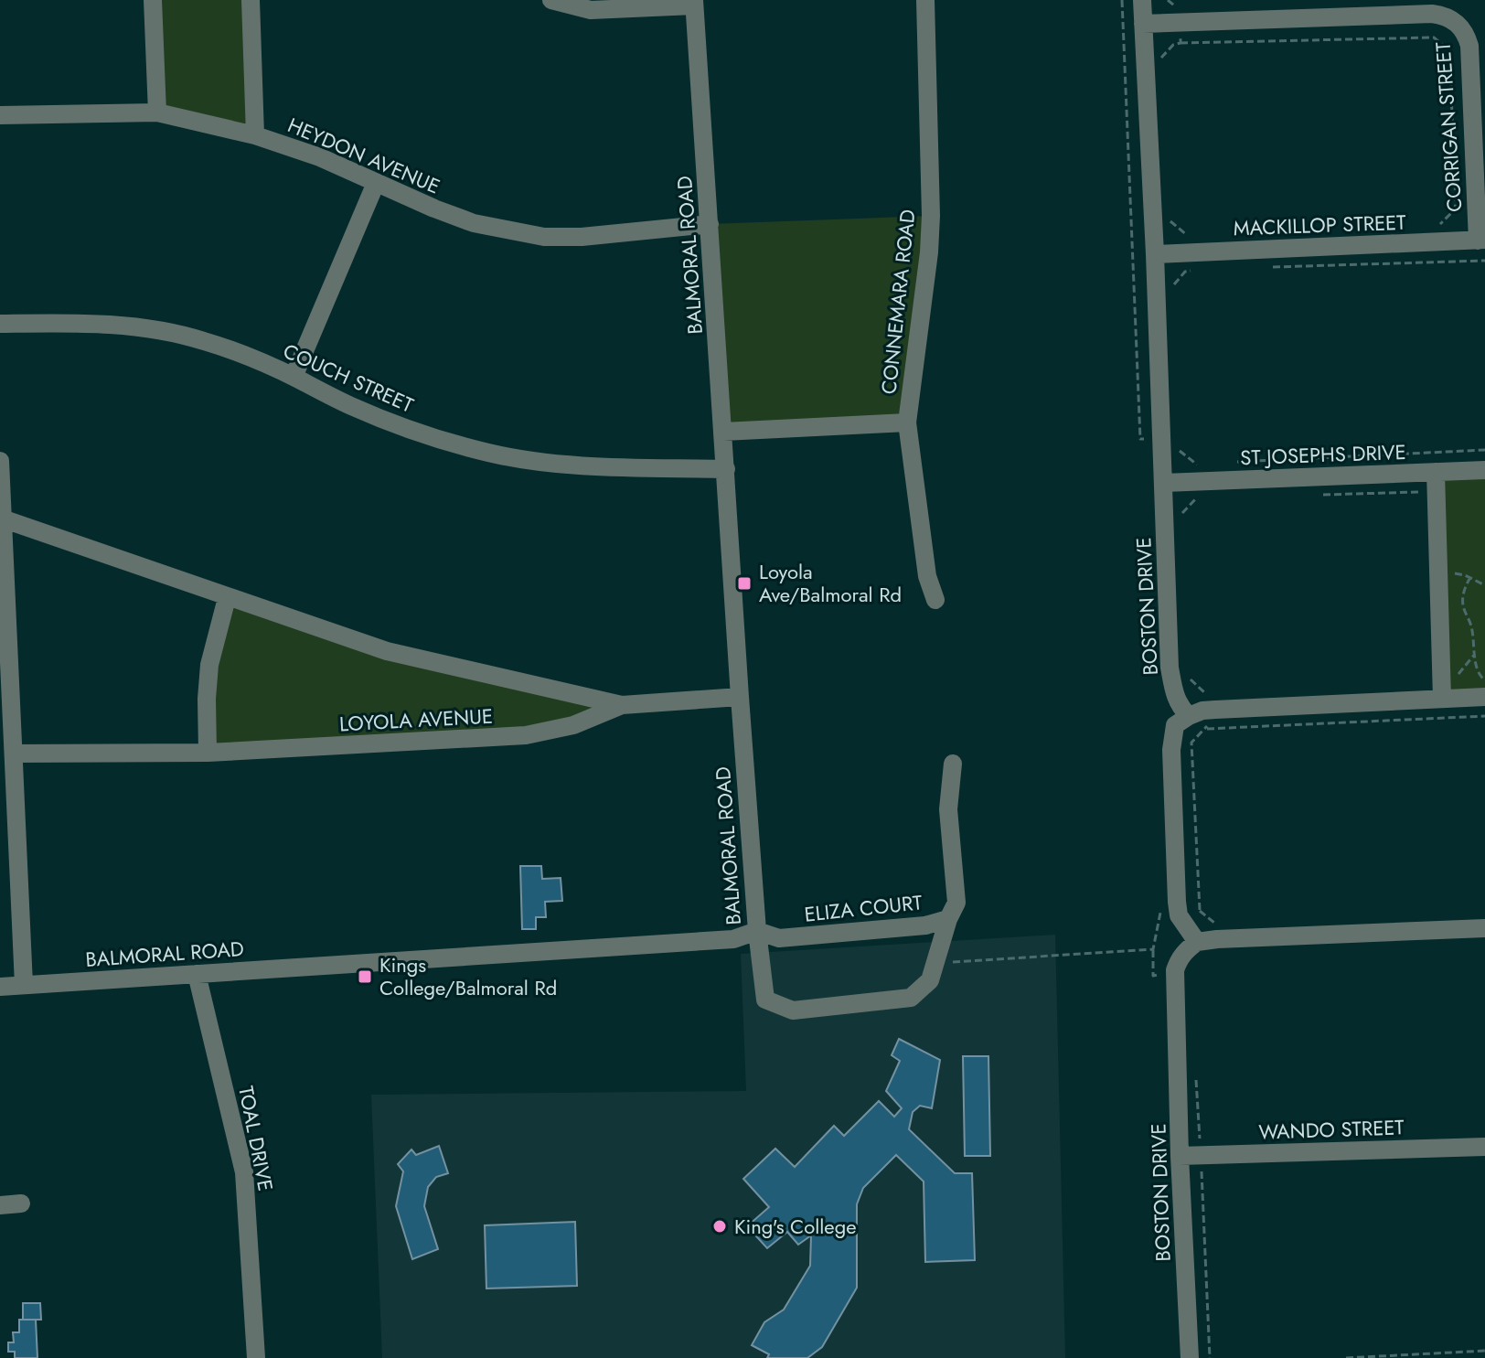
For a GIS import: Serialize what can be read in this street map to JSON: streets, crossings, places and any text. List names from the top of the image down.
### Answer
{
  "streets": {
    "street": [
      "CORRIGAN STREET",
      "HEYDON AVENUE",
      "MACKILLOP STREET",
      "BALMORAL ROAD",
      "CONNEMARA ROAD",
      "COUCH STREET",
      "ST JOSEPHS DRIVE",
      "BOSTON DRIVE",
      "LOYOLA AVENUE",
      "ELIZA COURT",
      "WANDO STREET",
      "TOAL DRIVE"
    ]
  },
  "crossings": [
    ["CORRIGAN STREET", "MACKILLOP STREET"],
    ["CORRIGAN STREET", "BOSTON DRIVE"],
    ["HEYDON AVENUE", "BALMORAL ROAD"],
    ["MACKILLOP STREET", "BOSTON DRIVE"],
    ["BALMORAL ROAD", "CONNEMARA ROAD"],
    ["BALMORAL ROAD", "COUCH STREET"],
    ["BALMORAL ROAD", "LOYOLA AVENUE"],
    ["BALMORAL ROAD", "ELIZA COURT"],
    ["BALMORAL ROAD", "TOAL DRIVE"],
    ["ST JOSEPHS DRIVE", "BOSTON DRIVE"],
    ["BOSTON DRIVE", "WANDO STREET"]
  ],
  "places": {
    "transit": ["Loyola Ave/Balmoral Rd", "Kings College/Balmoral Rd"],
    "other": ["King's College"]
  }
}
